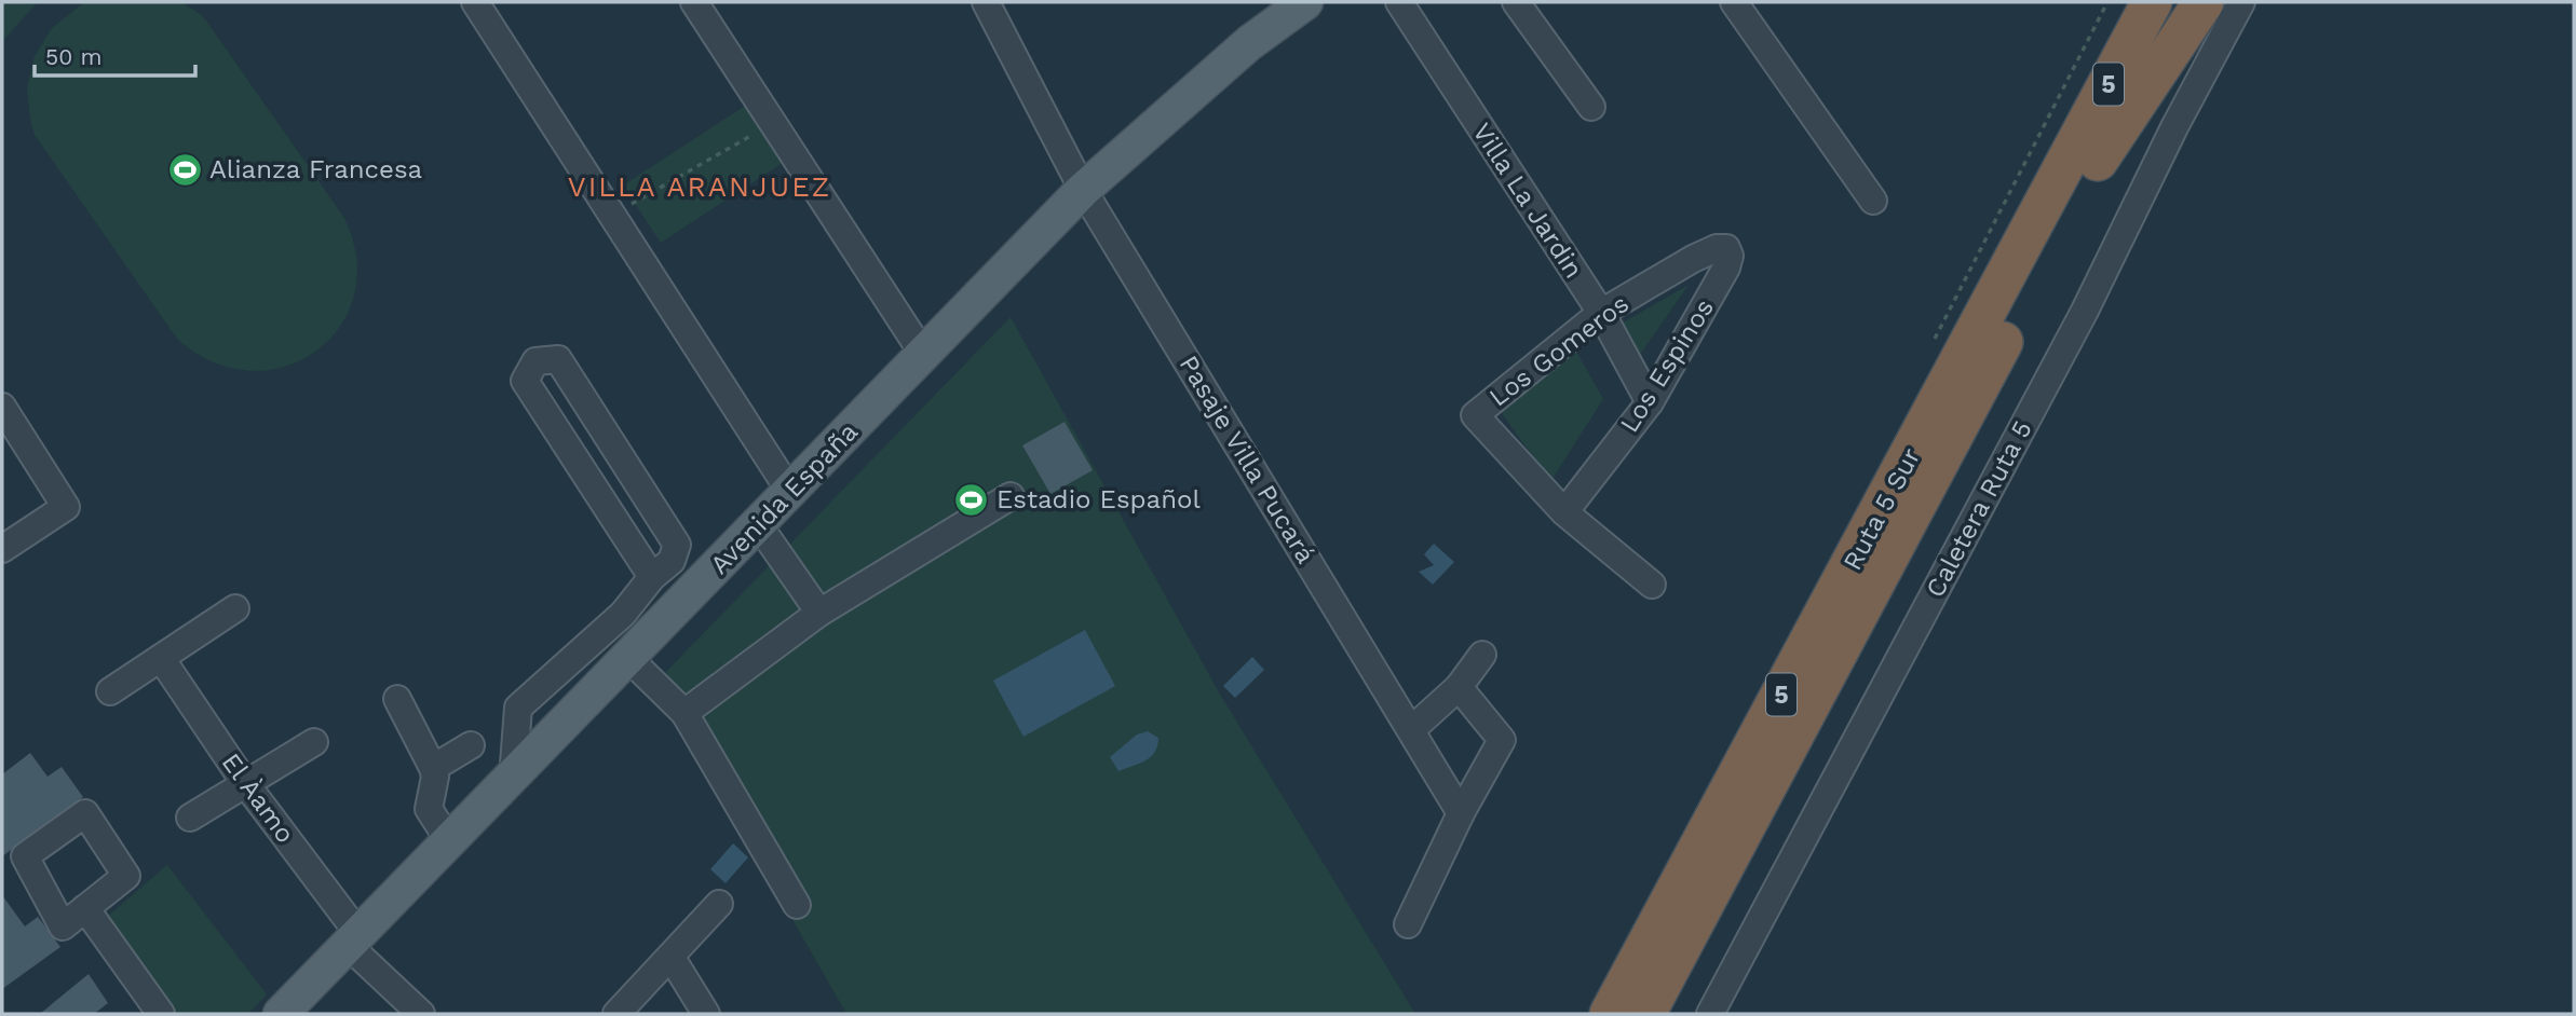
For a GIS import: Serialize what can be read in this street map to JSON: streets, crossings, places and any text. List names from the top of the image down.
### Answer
{
  "streets": {
    "highway": ["5", "Ruta 5 Sur"],
    "main road": ["Avenida España"],
    "street": [
      "Villa La Jardin",
      "Los Gomeros",
      "Los Espinos",
      "Pasaje Villa Pucará",
      "Caletera Ruta 5",
      "El Àamo"
    ]
  },
  "crossings": [
    ["Villa La Jardin", "Los Gomeros"],
    ["Villa La Jardin", "Los Espinos"],
    ["Los Gomeros", "Los Espinos"],
    ["Pasaje Villa Pucará", "Avenida España"],
    ["Avenida España", "El Àamo"]
  ],
  "districts": ["VILLA ARANJUEZ"],
  "places": {
    "sports": ["Alianza Francesa", "Estadio Español"]
  },
  "scale_bar": "50 m"
}
